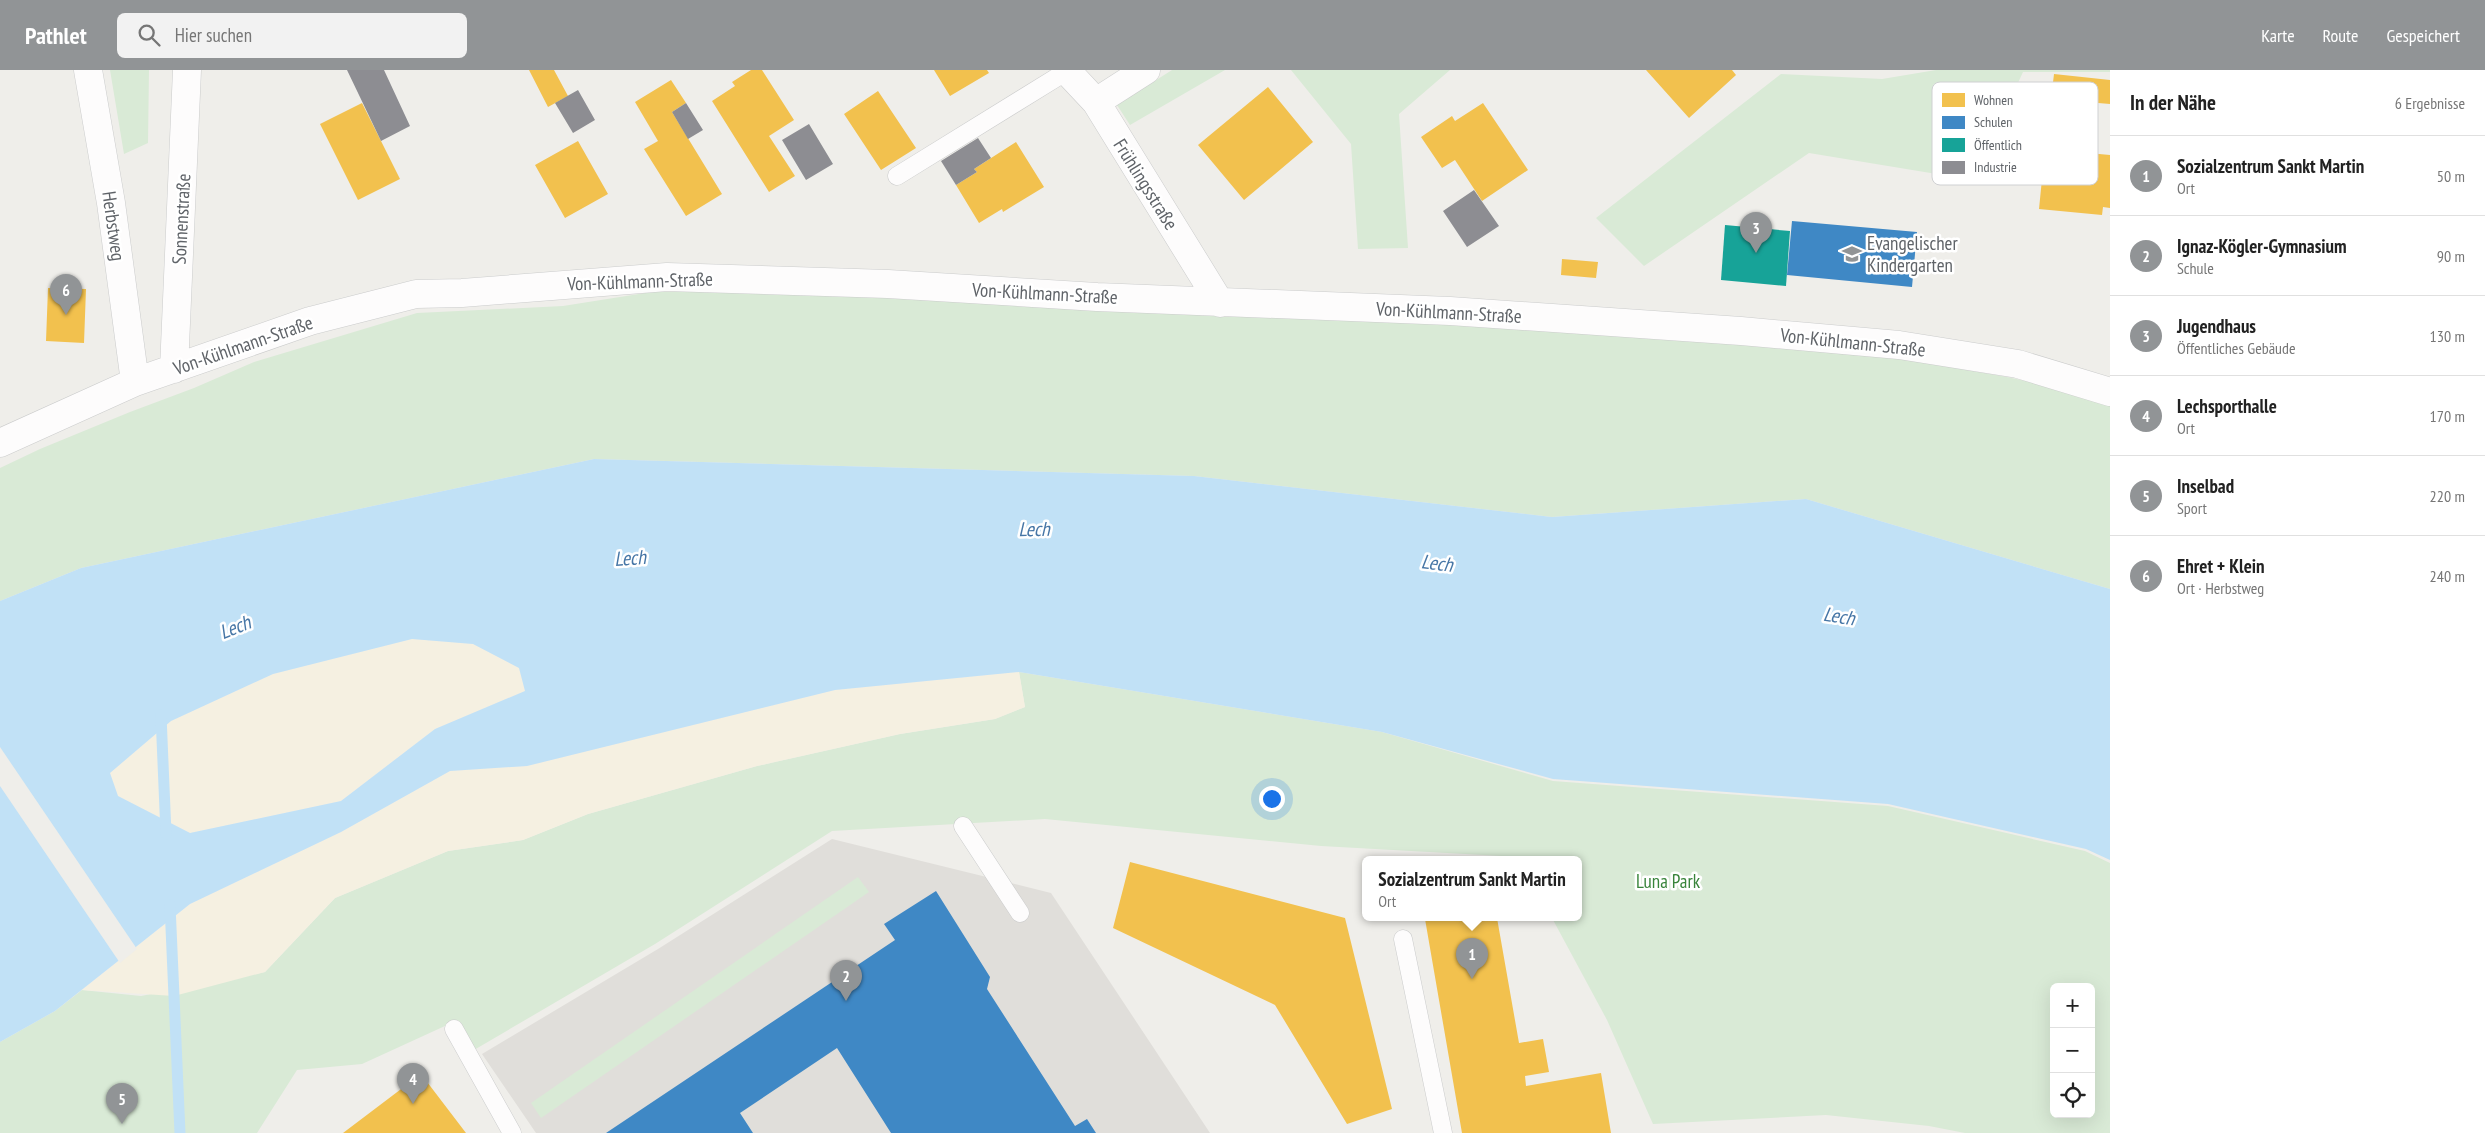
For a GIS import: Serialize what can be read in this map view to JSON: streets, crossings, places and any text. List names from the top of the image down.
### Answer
{
  "streets": {
    "street": [
      "Frühlingsstraße",
      "Sonnenstraße",
      "Herbstweg",
      "Von-Kühlmann-Straße"
    ]
  },
  "crossings": [
    ["Frühlingsstraße", "Von-Kühlmann-Straße"],
    ["Sonnenstraße", "Von-Kühlmann-Straße"],
    ["Herbstweg", "Von-Kühlmann-Straße"]
  ],
  "water": ["Lech"],
  "parks": ["Luna Park"],
  "places": {
    "school or university": ["Evangelischer Kindergarten"]
  },
  "legend": [
    "Wohnen",
    "Schulen",
    "Öffentlich",
    "Industrie"
  ],
  "page": {
    "header": "Pathlet",
    "search": "Hier suchen",
    "nav": ["Karte", "Route", "Gespeichert"],
    "heading": ["In der Nähe", "6 Ergebnisse"],
    "list": [
      {
        "mark": "1",
        "name": "Sozialzentrum Sankt Martin",
        "note": "Ort",
        "value": "50 m"
      },
      {
        "mark": "2",
        "name": "Ignaz-Kögler-Gymnasium",
        "note": "Schule",
        "value": "90 m"
      },
      {
        "mark": "3",
        "name": "Jugendhaus",
        "note": "Öffentliches Gebäude",
        "value": "130 m"
      },
      {
        "mark": "4",
        "name": "Lechsporthalle",
        "note": "Ort",
        "value": "170 m"
      },
      {
        "mark": "5",
        "name": "Inselbad",
        "note": "Sport",
        "value": "220 m"
      },
      {
        "mark": "6",
        "name": "Ehret + Klein",
        "note": "Ort · Herbstweg",
        "value": "240 m"
      }
    ],
    "pins": [
      "3",
      "6",
      "1",
      "2",
      "4",
      "5"
    ],
    "popup": ["Sozialzentrum Sankt Martin", "Ort"],
    "map_buttons": ["+", "−"]
  }
}
